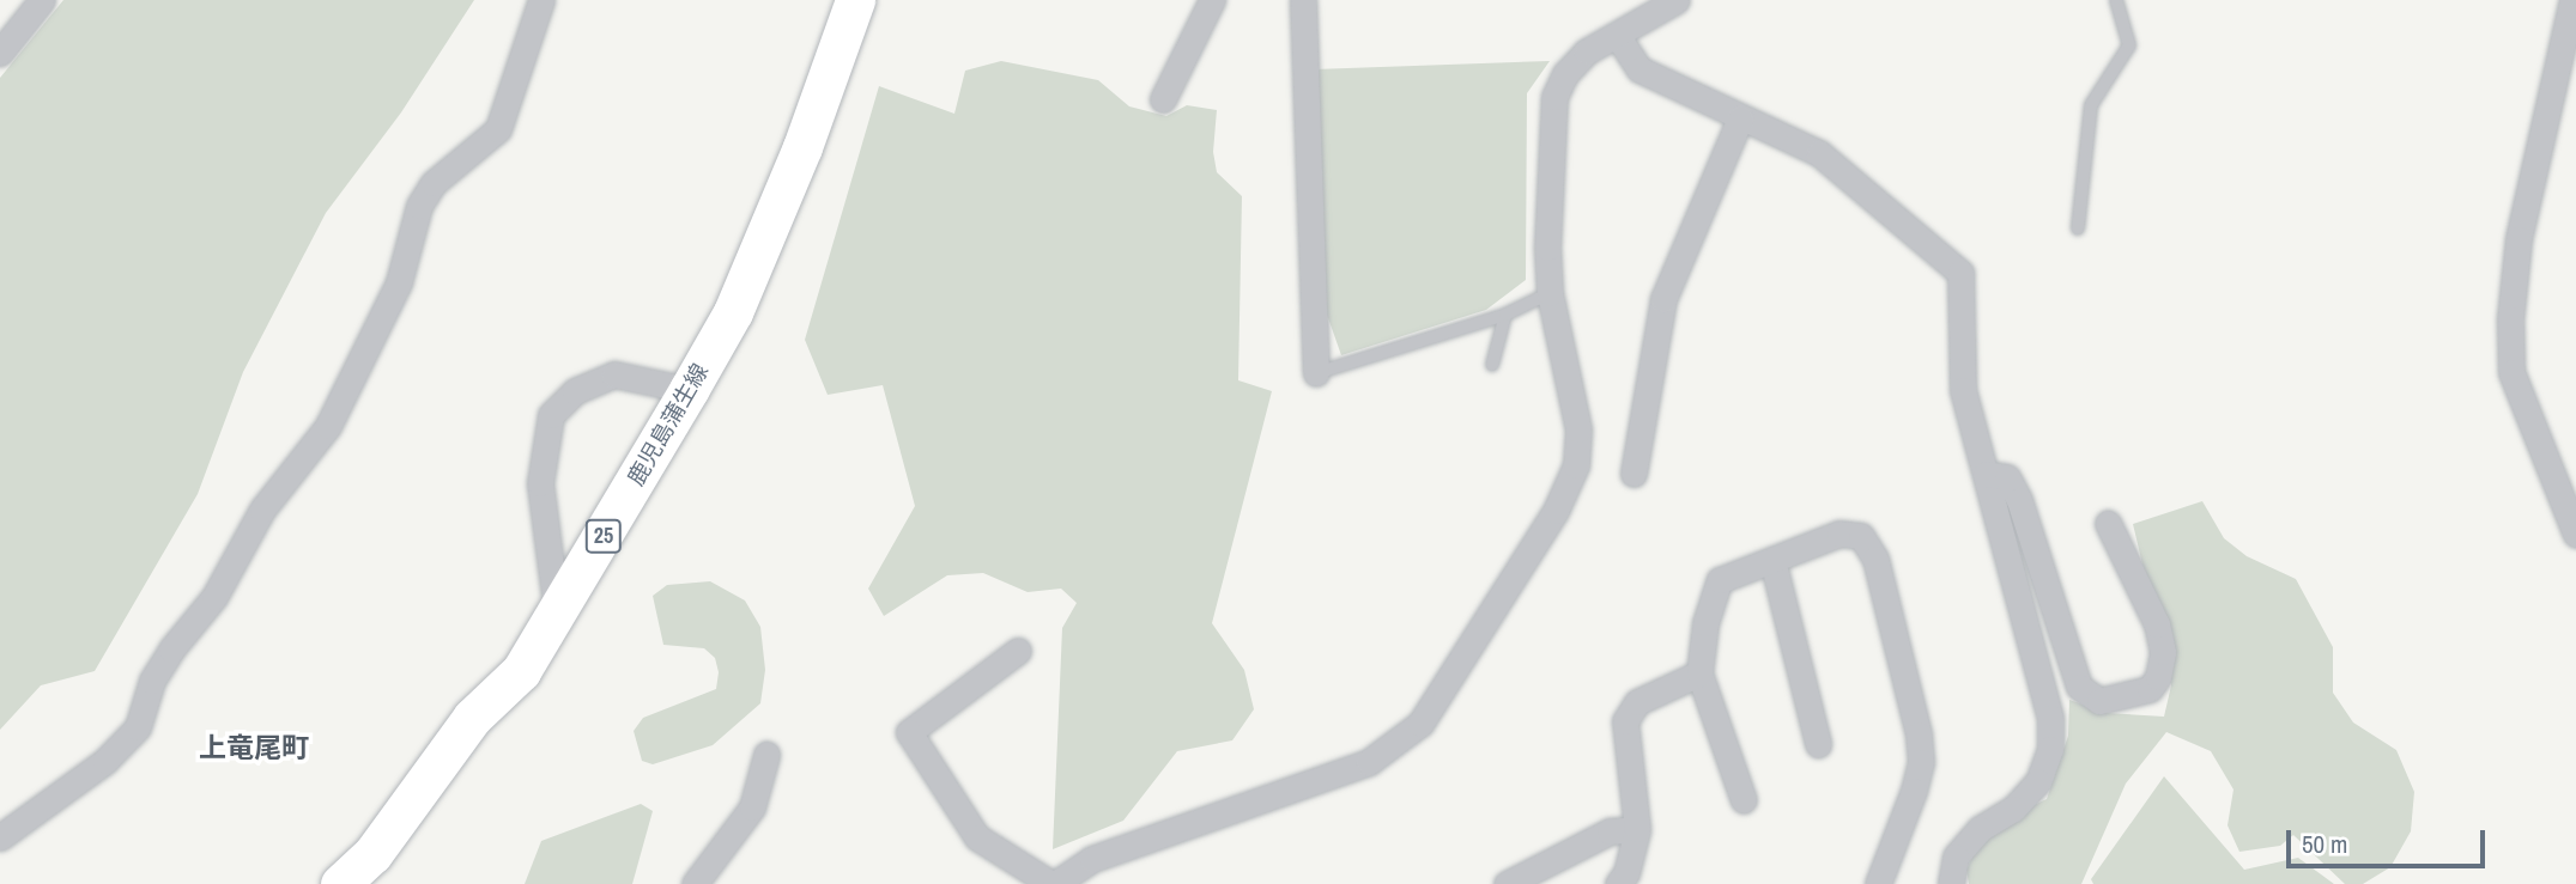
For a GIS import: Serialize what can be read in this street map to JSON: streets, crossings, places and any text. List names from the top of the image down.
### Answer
{
  "streets": {
    "main road": ["鹿児島蒲生線", "25"]
  },
  "districts": ["上竜尾町"],
  "scale_bar": "50 m"
}
